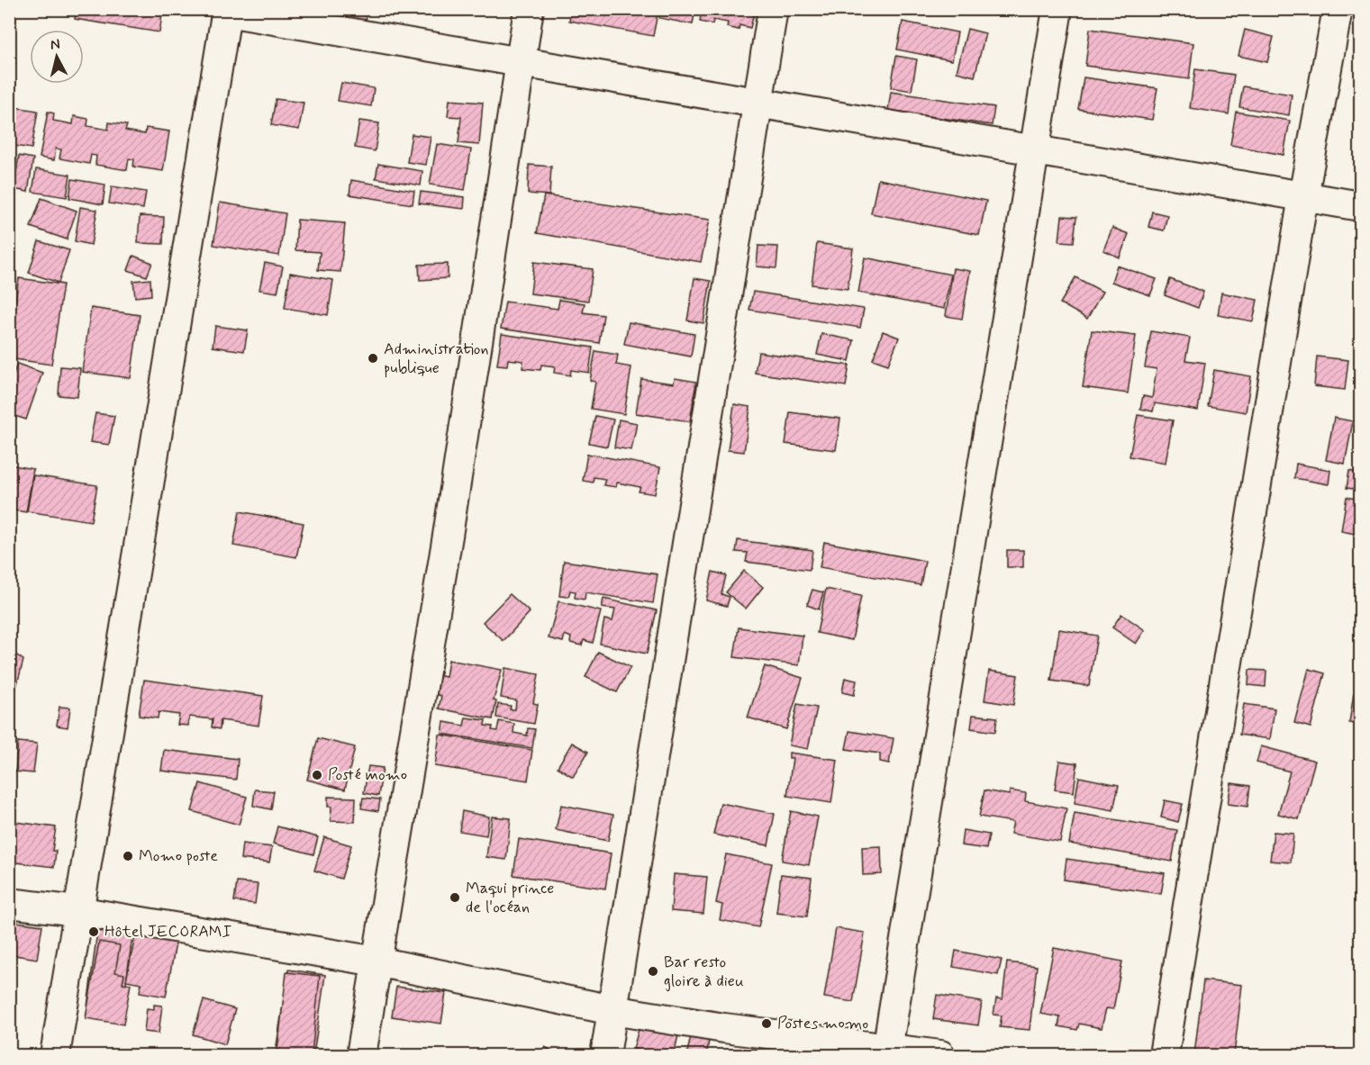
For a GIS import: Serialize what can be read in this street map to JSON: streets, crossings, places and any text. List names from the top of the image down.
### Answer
{
  "places": [
    "Administration publique",
    "Posté momo",
    "Momo poste",
    "Maqui prince de l'océan",
    "Hôtel JECORAMI",
    "Bar resto gloire à dieu",
    "Postes momo"
  ],
  "north": "top"
}
